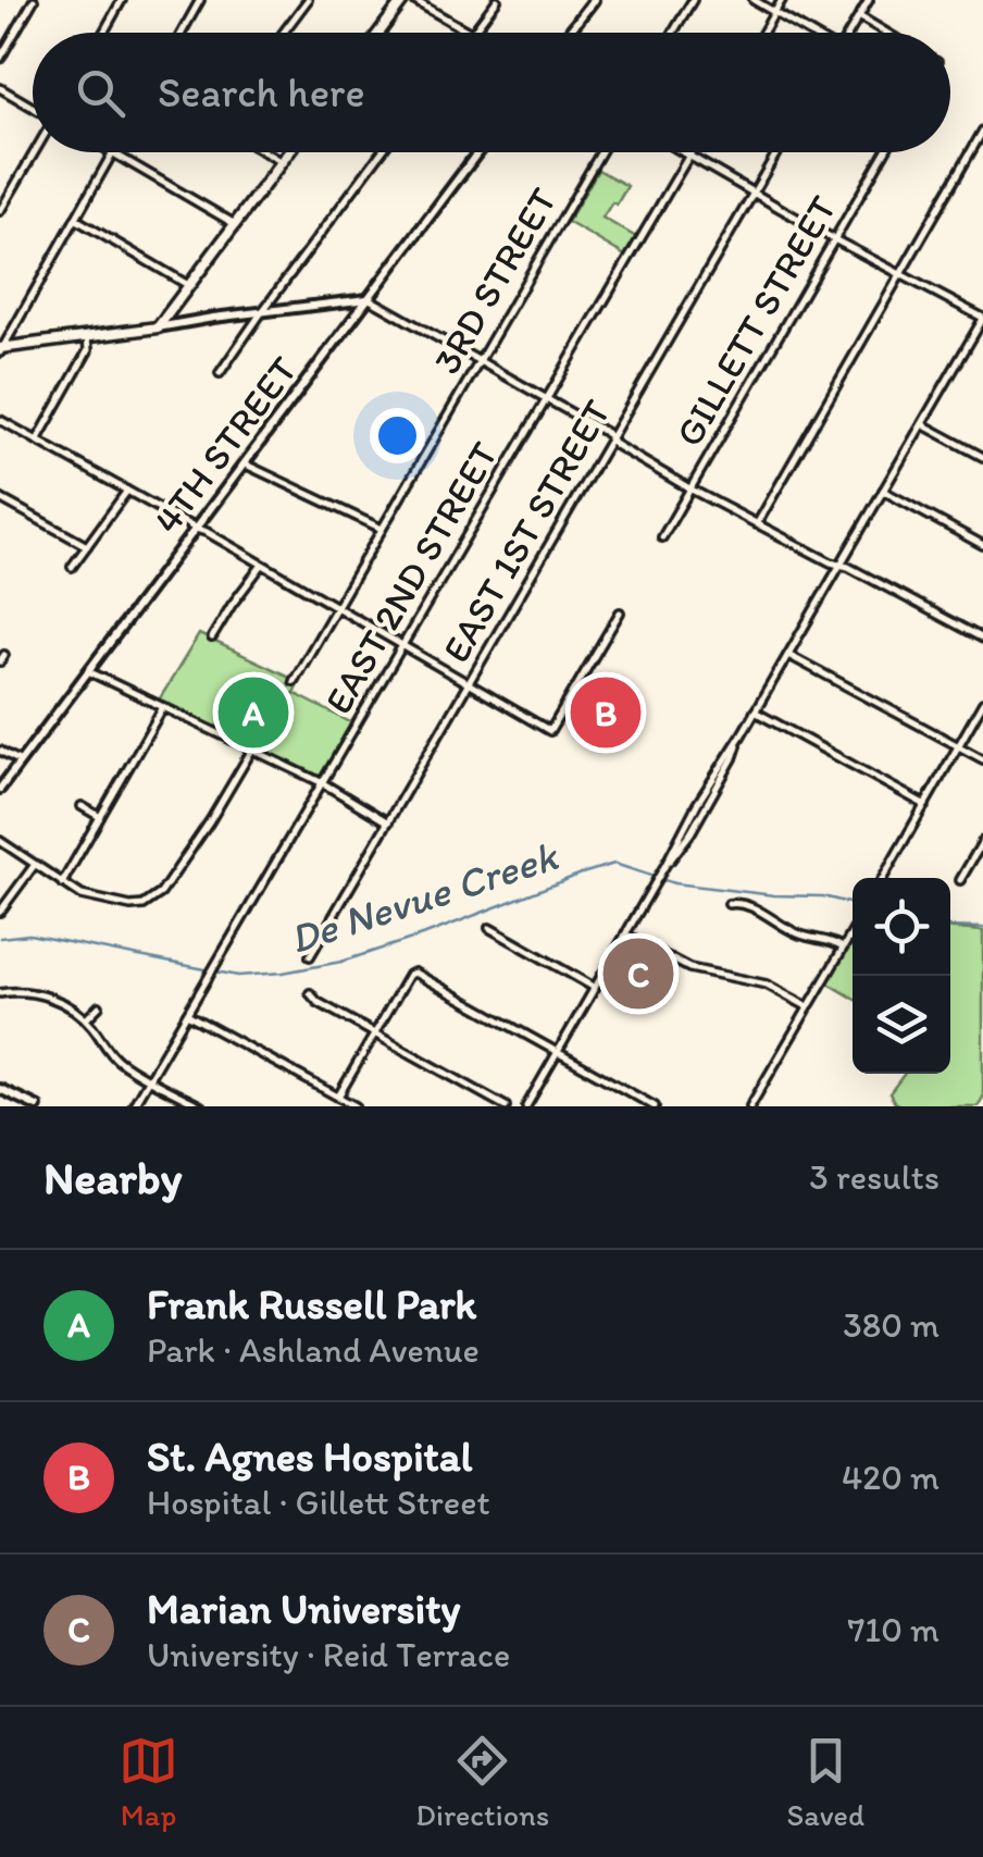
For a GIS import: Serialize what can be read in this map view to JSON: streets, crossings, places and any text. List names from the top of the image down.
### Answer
{
  "streets": {
    "street": [
      "3RD STREET",
      "GILLETT STREET",
      "4TH STREET",
      "EAST 1ST STREET",
      "EAST 2ND STREET"
    ]
  },
  "water": ["De Nevue Creek"],
  "page": {
    "search": "Search here",
    "pins": ["A", "B", "C"],
    "heading": ["Nearby", "3 results"],
    "list": [
      {
        "mark": "A",
        "name": "Frank Russell Park",
        "note": "Park · Ashland Avenue",
        "value": "380 m"
      },
      {
        "mark": "B",
        "name": "St. Agnes Hospital",
        "note": "Hospital · Gillett Street",
        "value": "420 m"
      },
      {
        "mark": "C",
        "name": "Marian University",
        "note": "University · Reid Terrace",
        "value": "710 m"
      }
    ],
    "nav": ["Map", "Directions", "Saved"]
  }
}
